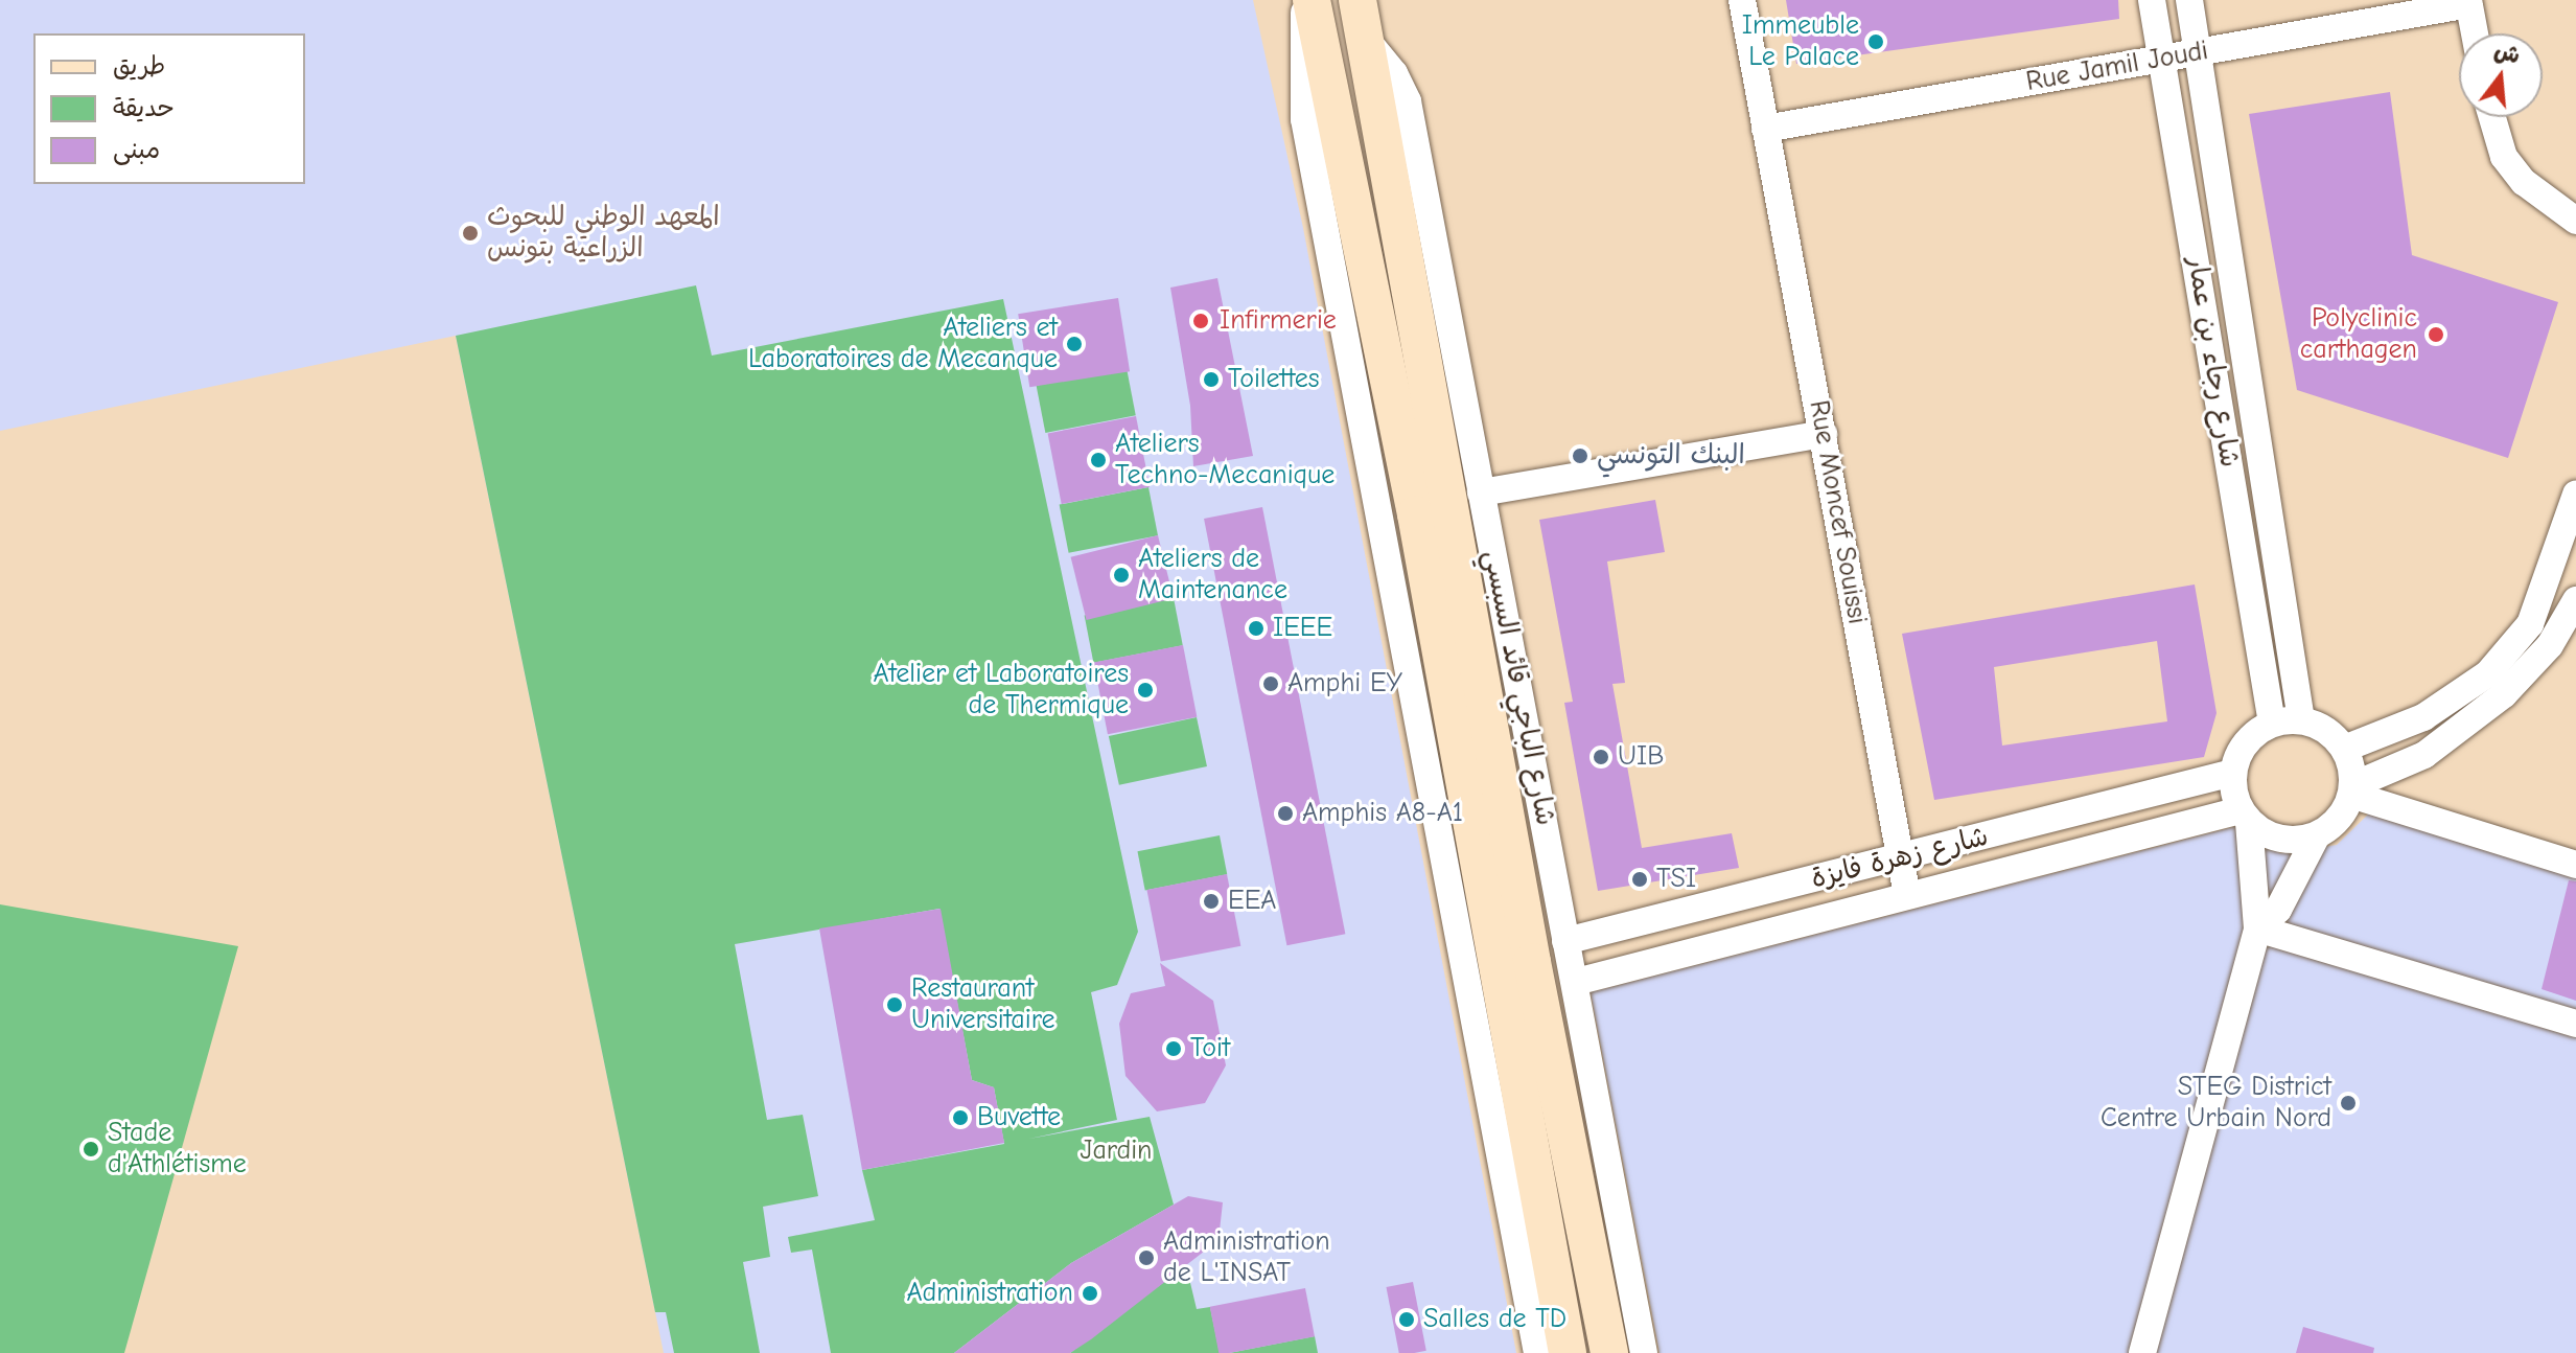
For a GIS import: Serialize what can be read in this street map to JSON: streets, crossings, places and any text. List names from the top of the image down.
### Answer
{
  "streets": {
    "street": [
      "Rue Jamil Joudi",
      "شارع رجاء بن عمار",
      "Rue Moncef Souissi",
      "شارع الباجي قائد السبسي",
      "شارع زهرة فايزة"
    ]
  },
  "crossings": [
    ["Rue Jamil Joudi", "شارع رجاء بن عمار"],
    ["Rue Jamil Joudi", "Rue Moncef Souissi"],
    ["شارع رجاء بن عمار", "شارع زهرة فايزة"],
    ["Rue Moncef Souissi", "شارع زهرة فايزة"],
    ["شارع الباجي قائد السبسي", "شارع زهرة فايزة"]
  ],
  "parks": ["Jardin"],
  "places": [
    "Immeuble Le Palace",
    "المعهد الوطني للبحوث الزراعية بتونس",
    "Infirmerie",
    "Polyclinic carthagen",
    "Ateliers et Laboratoires de Mecanque",
    "Toilettes",
    "البنك التونسي",
    "Ateliers Techno-Mecanique",
    "Ateliers de Maintenance",
    "IEEE",
    "Amphi EY",
    "Atelier et Laboratoires de Thermique",
    "UIB",
    "Amphis A8-A1",
    "TSI",
    "EEA",
    "Restaurant Universitaire",
    "Toit",
    "STEG District Centre Urbain Nord",
    "Buvette",
    "Stade d'Athlétisme",
    "Administration de L'INSAT",
    "Administration",
    "Salles de TD"
  ],
  "legend": ["طريق", "حديقة", "مبنى"],
  "north": "top"
}
